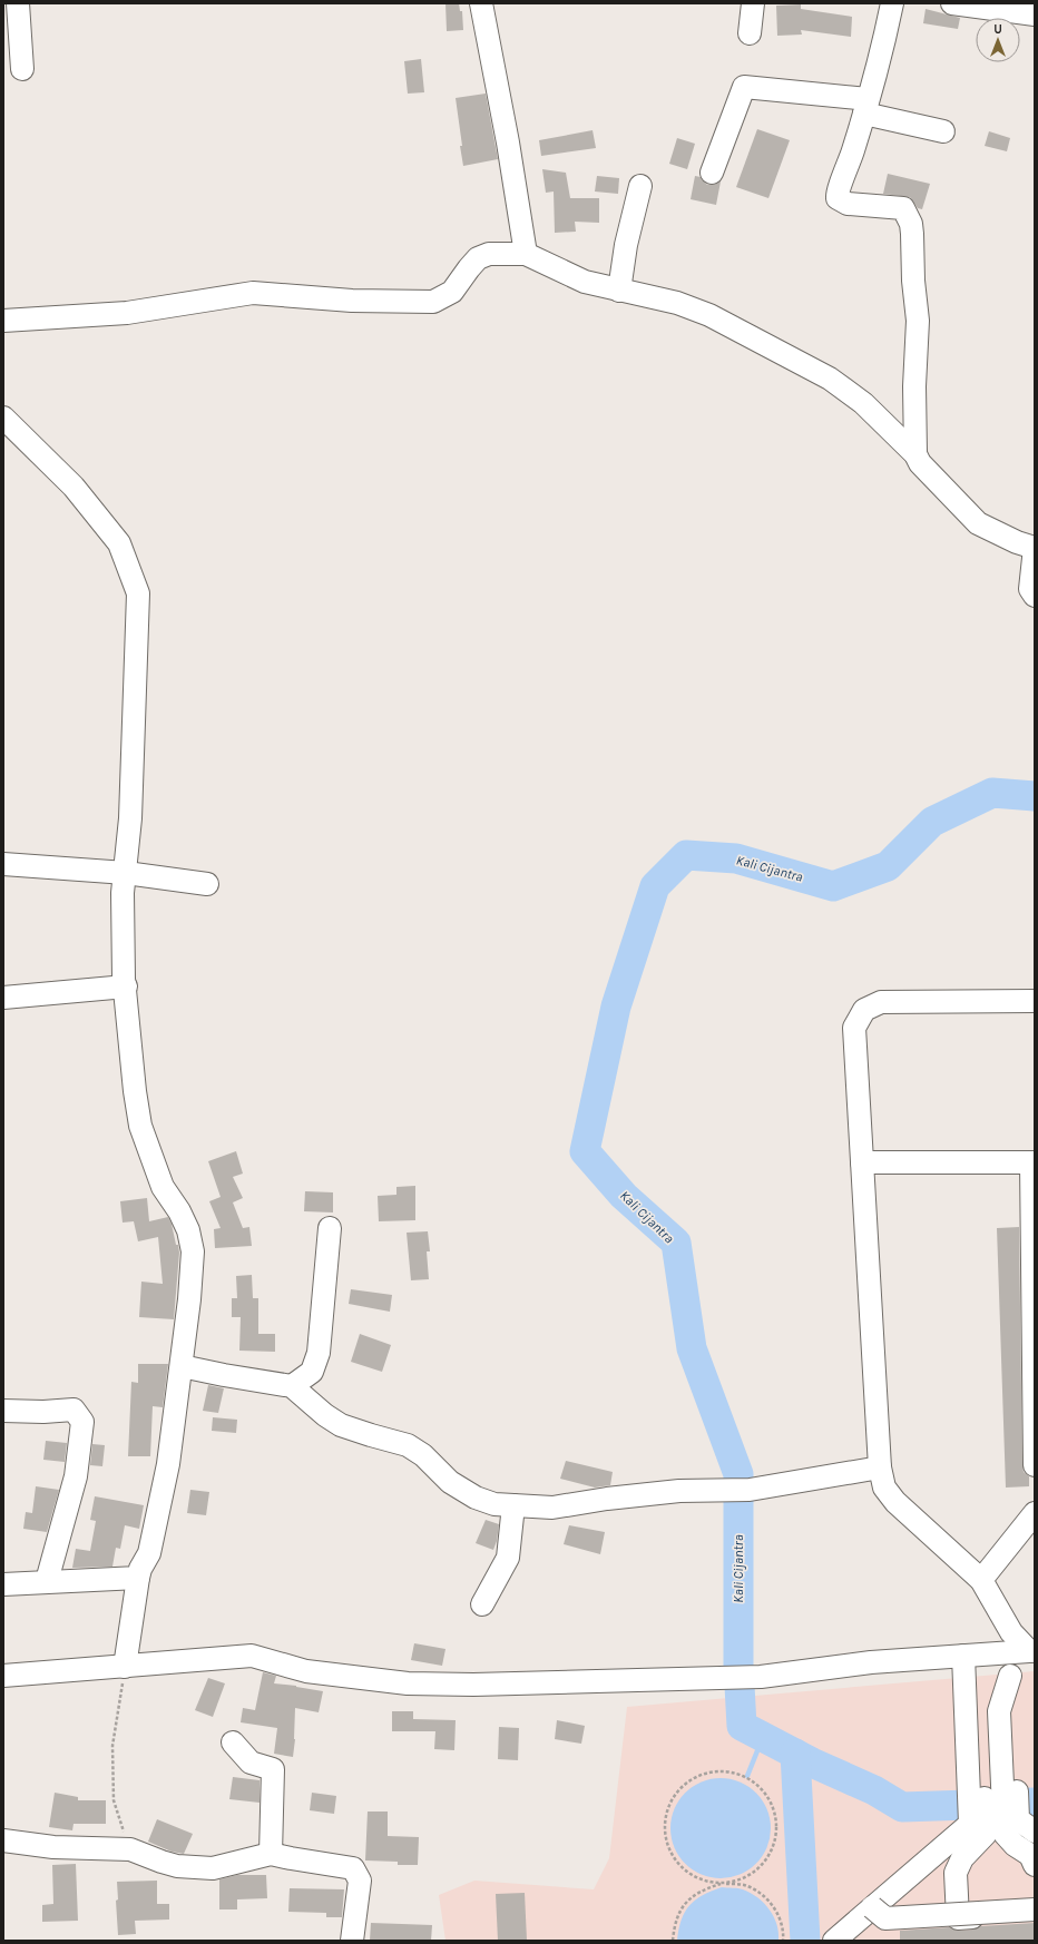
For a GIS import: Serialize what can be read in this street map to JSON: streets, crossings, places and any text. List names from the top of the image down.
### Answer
{
  "water": ["Kali Cijantra"],
  "north": "top"
}
